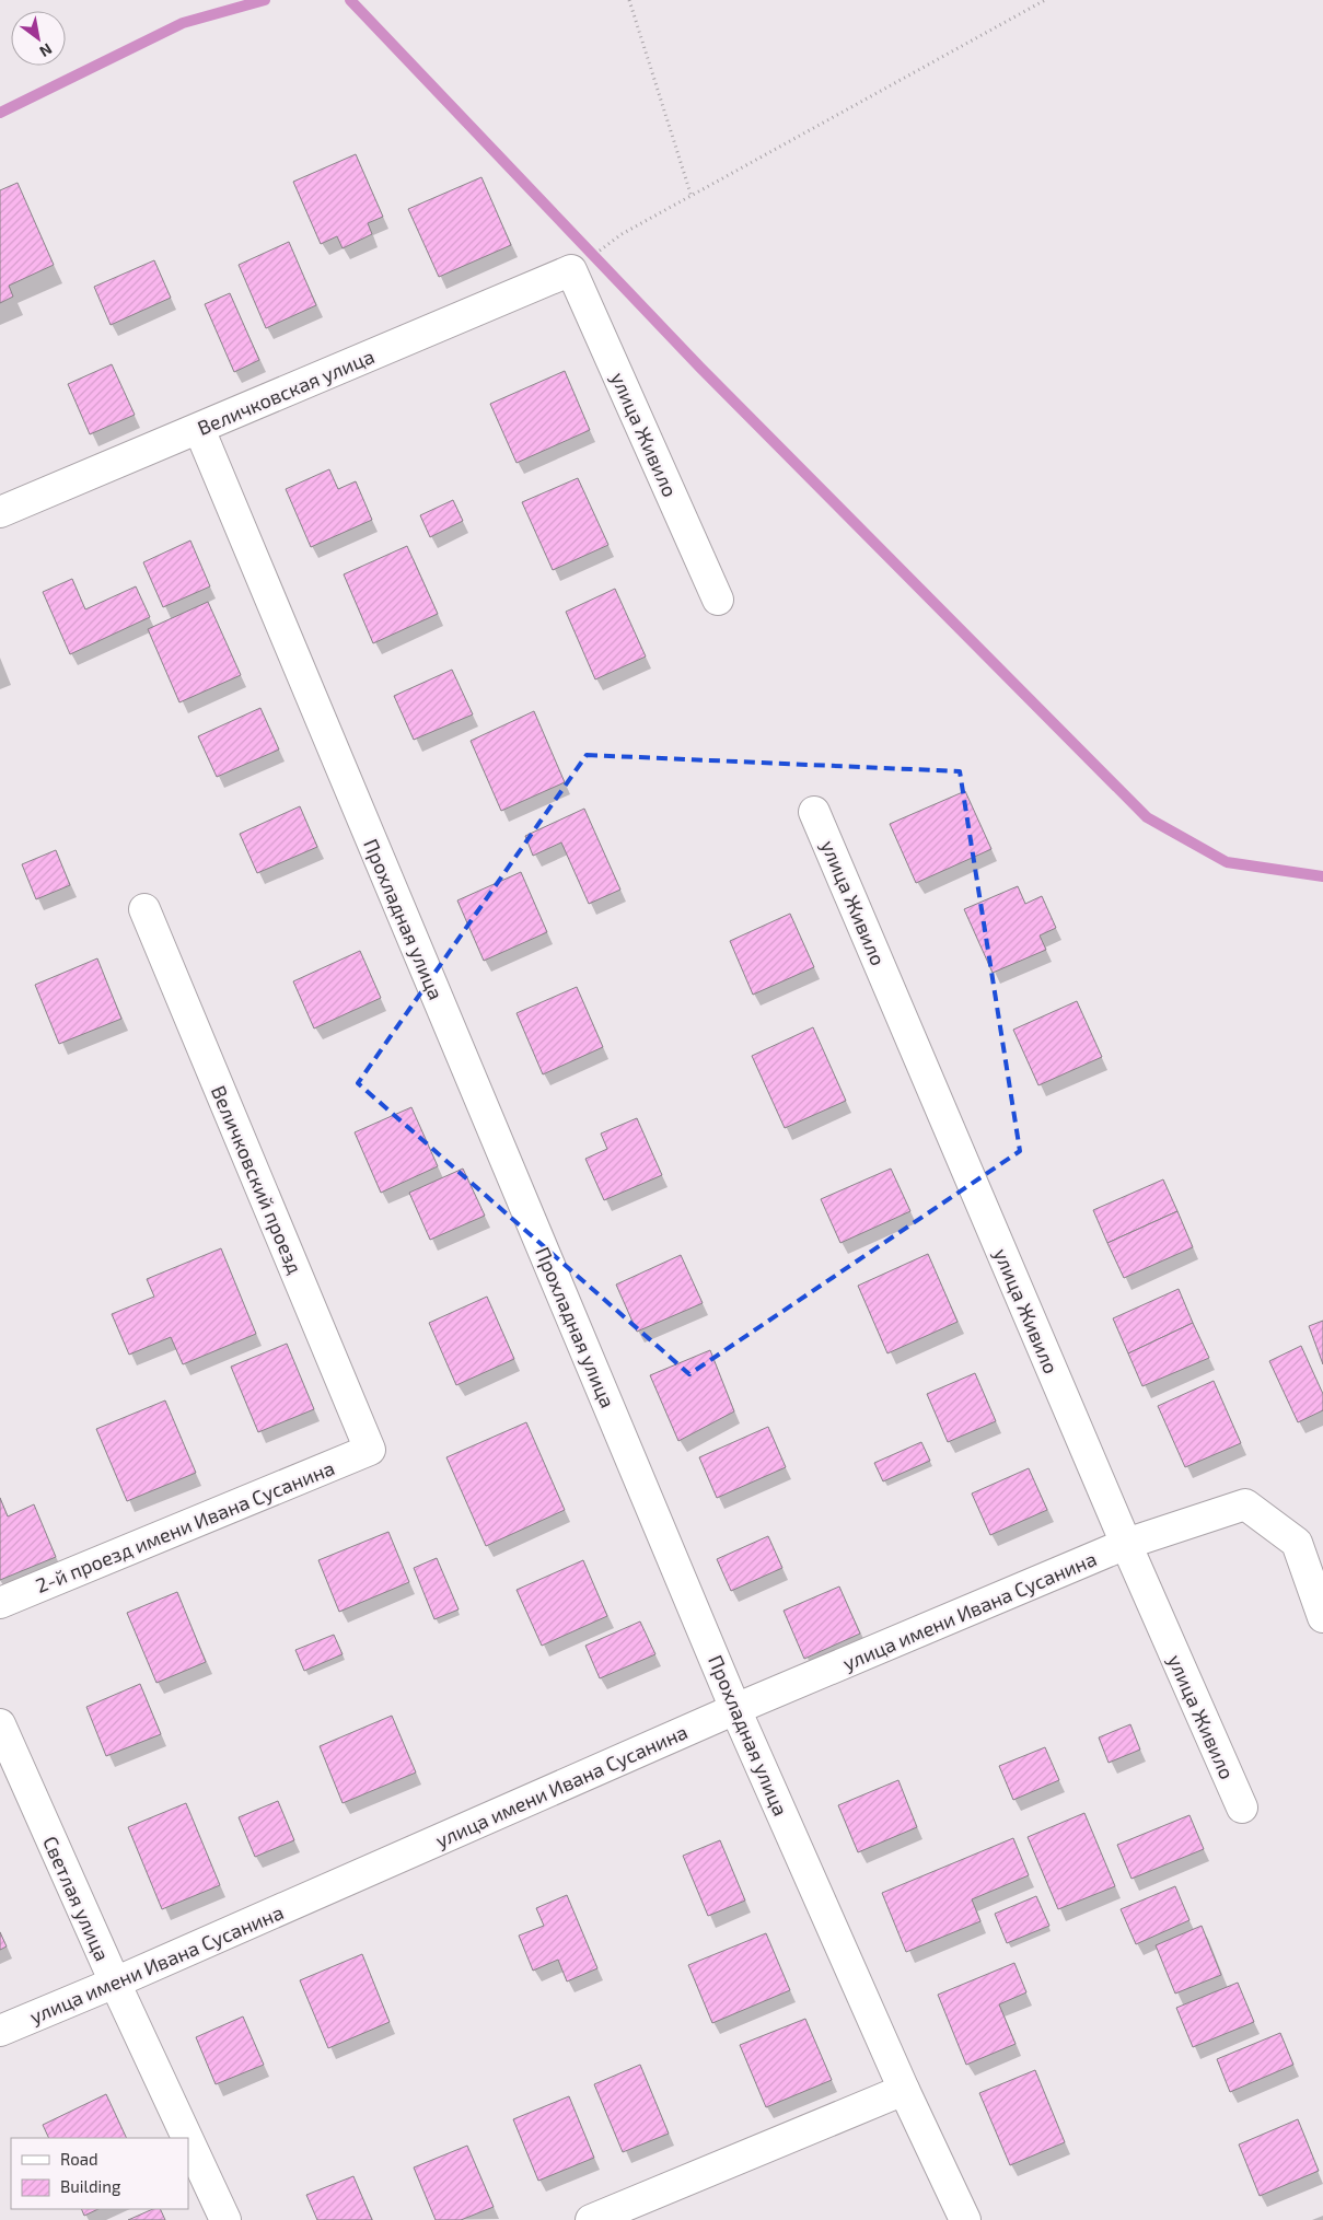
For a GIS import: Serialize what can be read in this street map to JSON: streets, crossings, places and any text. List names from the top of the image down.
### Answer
{
  "streets": {
    "street": [
      "Величковская улица",
      "улица Живило",
      "Прохладная улица",
      "Величковский проезд",
      "2-й проезд имени Ивана Сусанина",
      "улица имени Ивана Сусанина",
      "Светлая улица"
    ]
  },
  "crossings": [
    ["Величковская улица", "улица Живило"],
    ["Величковская улица", "Прохладная улица"],
    ["улица Живило", "улица имени Ивана Сусанина"],
    ["Прохладная улица", "улица имени Ивана Сусанина"],
    ["Величковский проезд", "2-й проезд имени Ивана Сусанина"],
    ["улица имени Ивана Сусанина", "Светлая улица"]
  ],
  "legend": ["Road", "Building"],
  "north": "bottom right"
}
